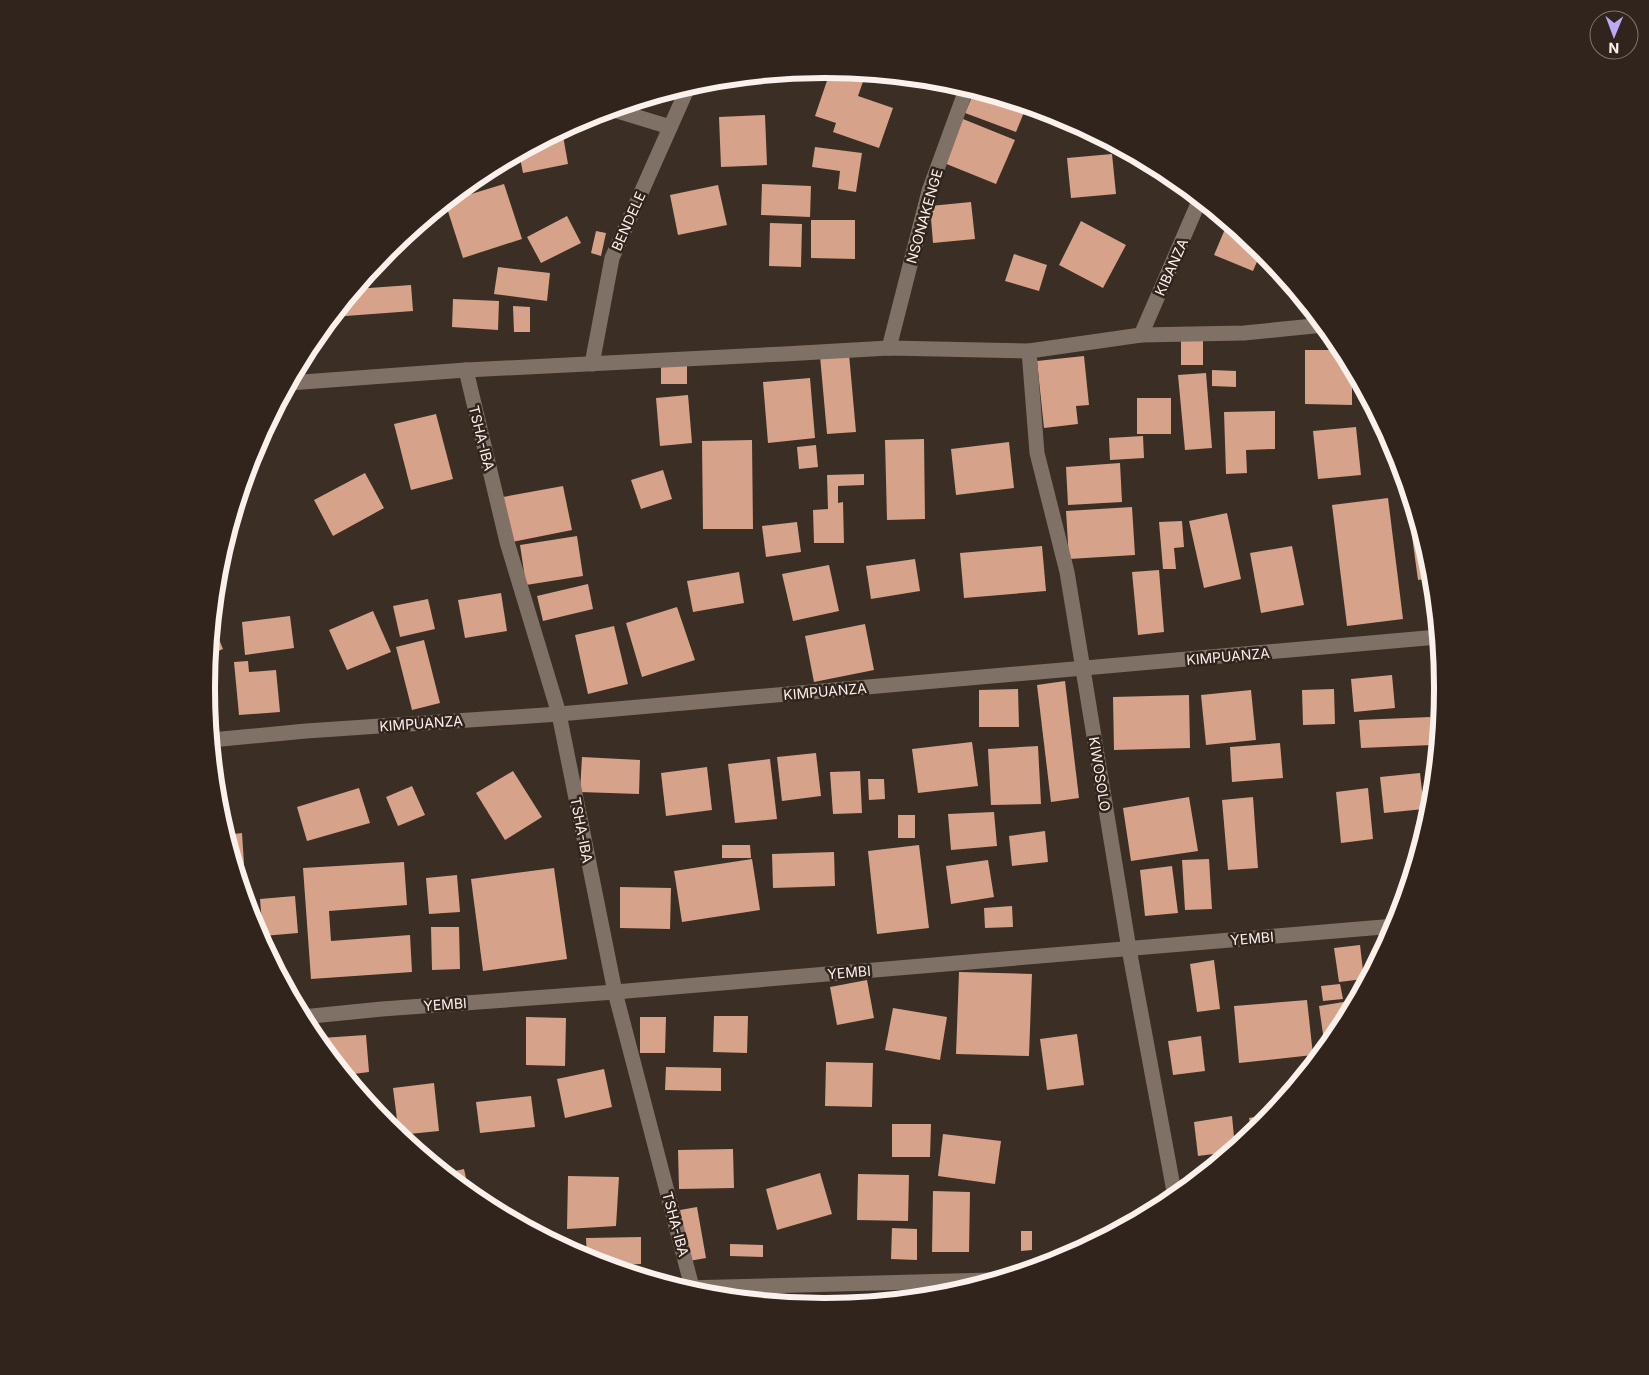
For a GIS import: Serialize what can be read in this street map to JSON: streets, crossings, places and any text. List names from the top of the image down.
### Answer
{
  "streets": {
    "street": [
      "NSONAKENGE",
      "BENDELE",
      "KIBANZA",
      "TSHA-IBA",
      "KIMPUANZA",
      "KIWOSOLO",
      "YEMBI"
    ]
  },
  "crossings": [
    ["TSHA-IBA", "KIMPUANZA"],
    ["TSHA-IBA", "YEMBI"],
    ["KIMPUANZA", "KIWOSOLO"],
    ["KIWOSOLO", "YEMBI"]
  ],
  "north": "bottom"
}
